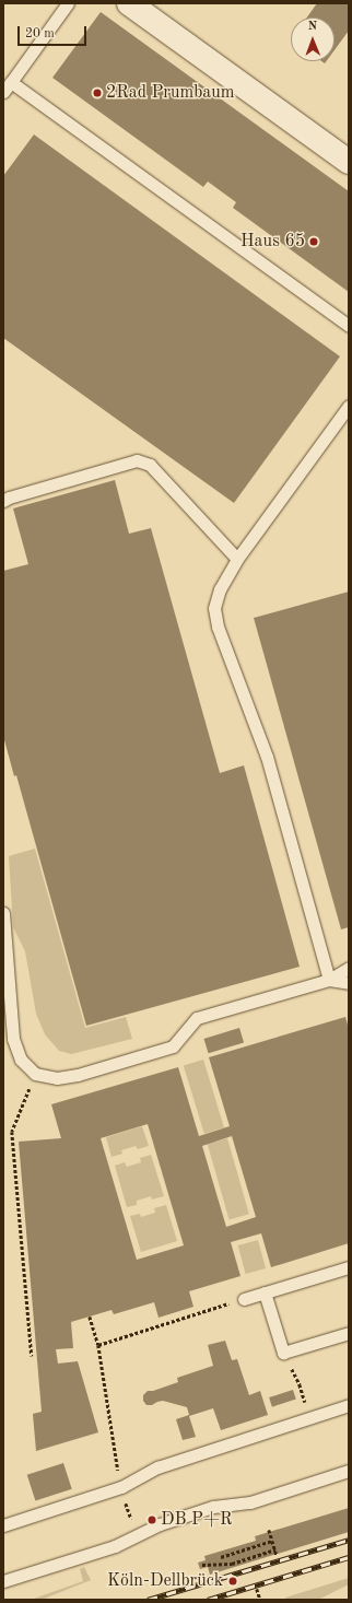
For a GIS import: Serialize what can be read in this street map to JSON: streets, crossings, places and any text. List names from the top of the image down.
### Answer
{
  "places": [
    "2Rad Prumbaum",
    "Haus 65",
    "DB P+R",
    "Köln-Dellbrück"
  ],
  "scale_bar": "20 m",
  "north": "top"
}
